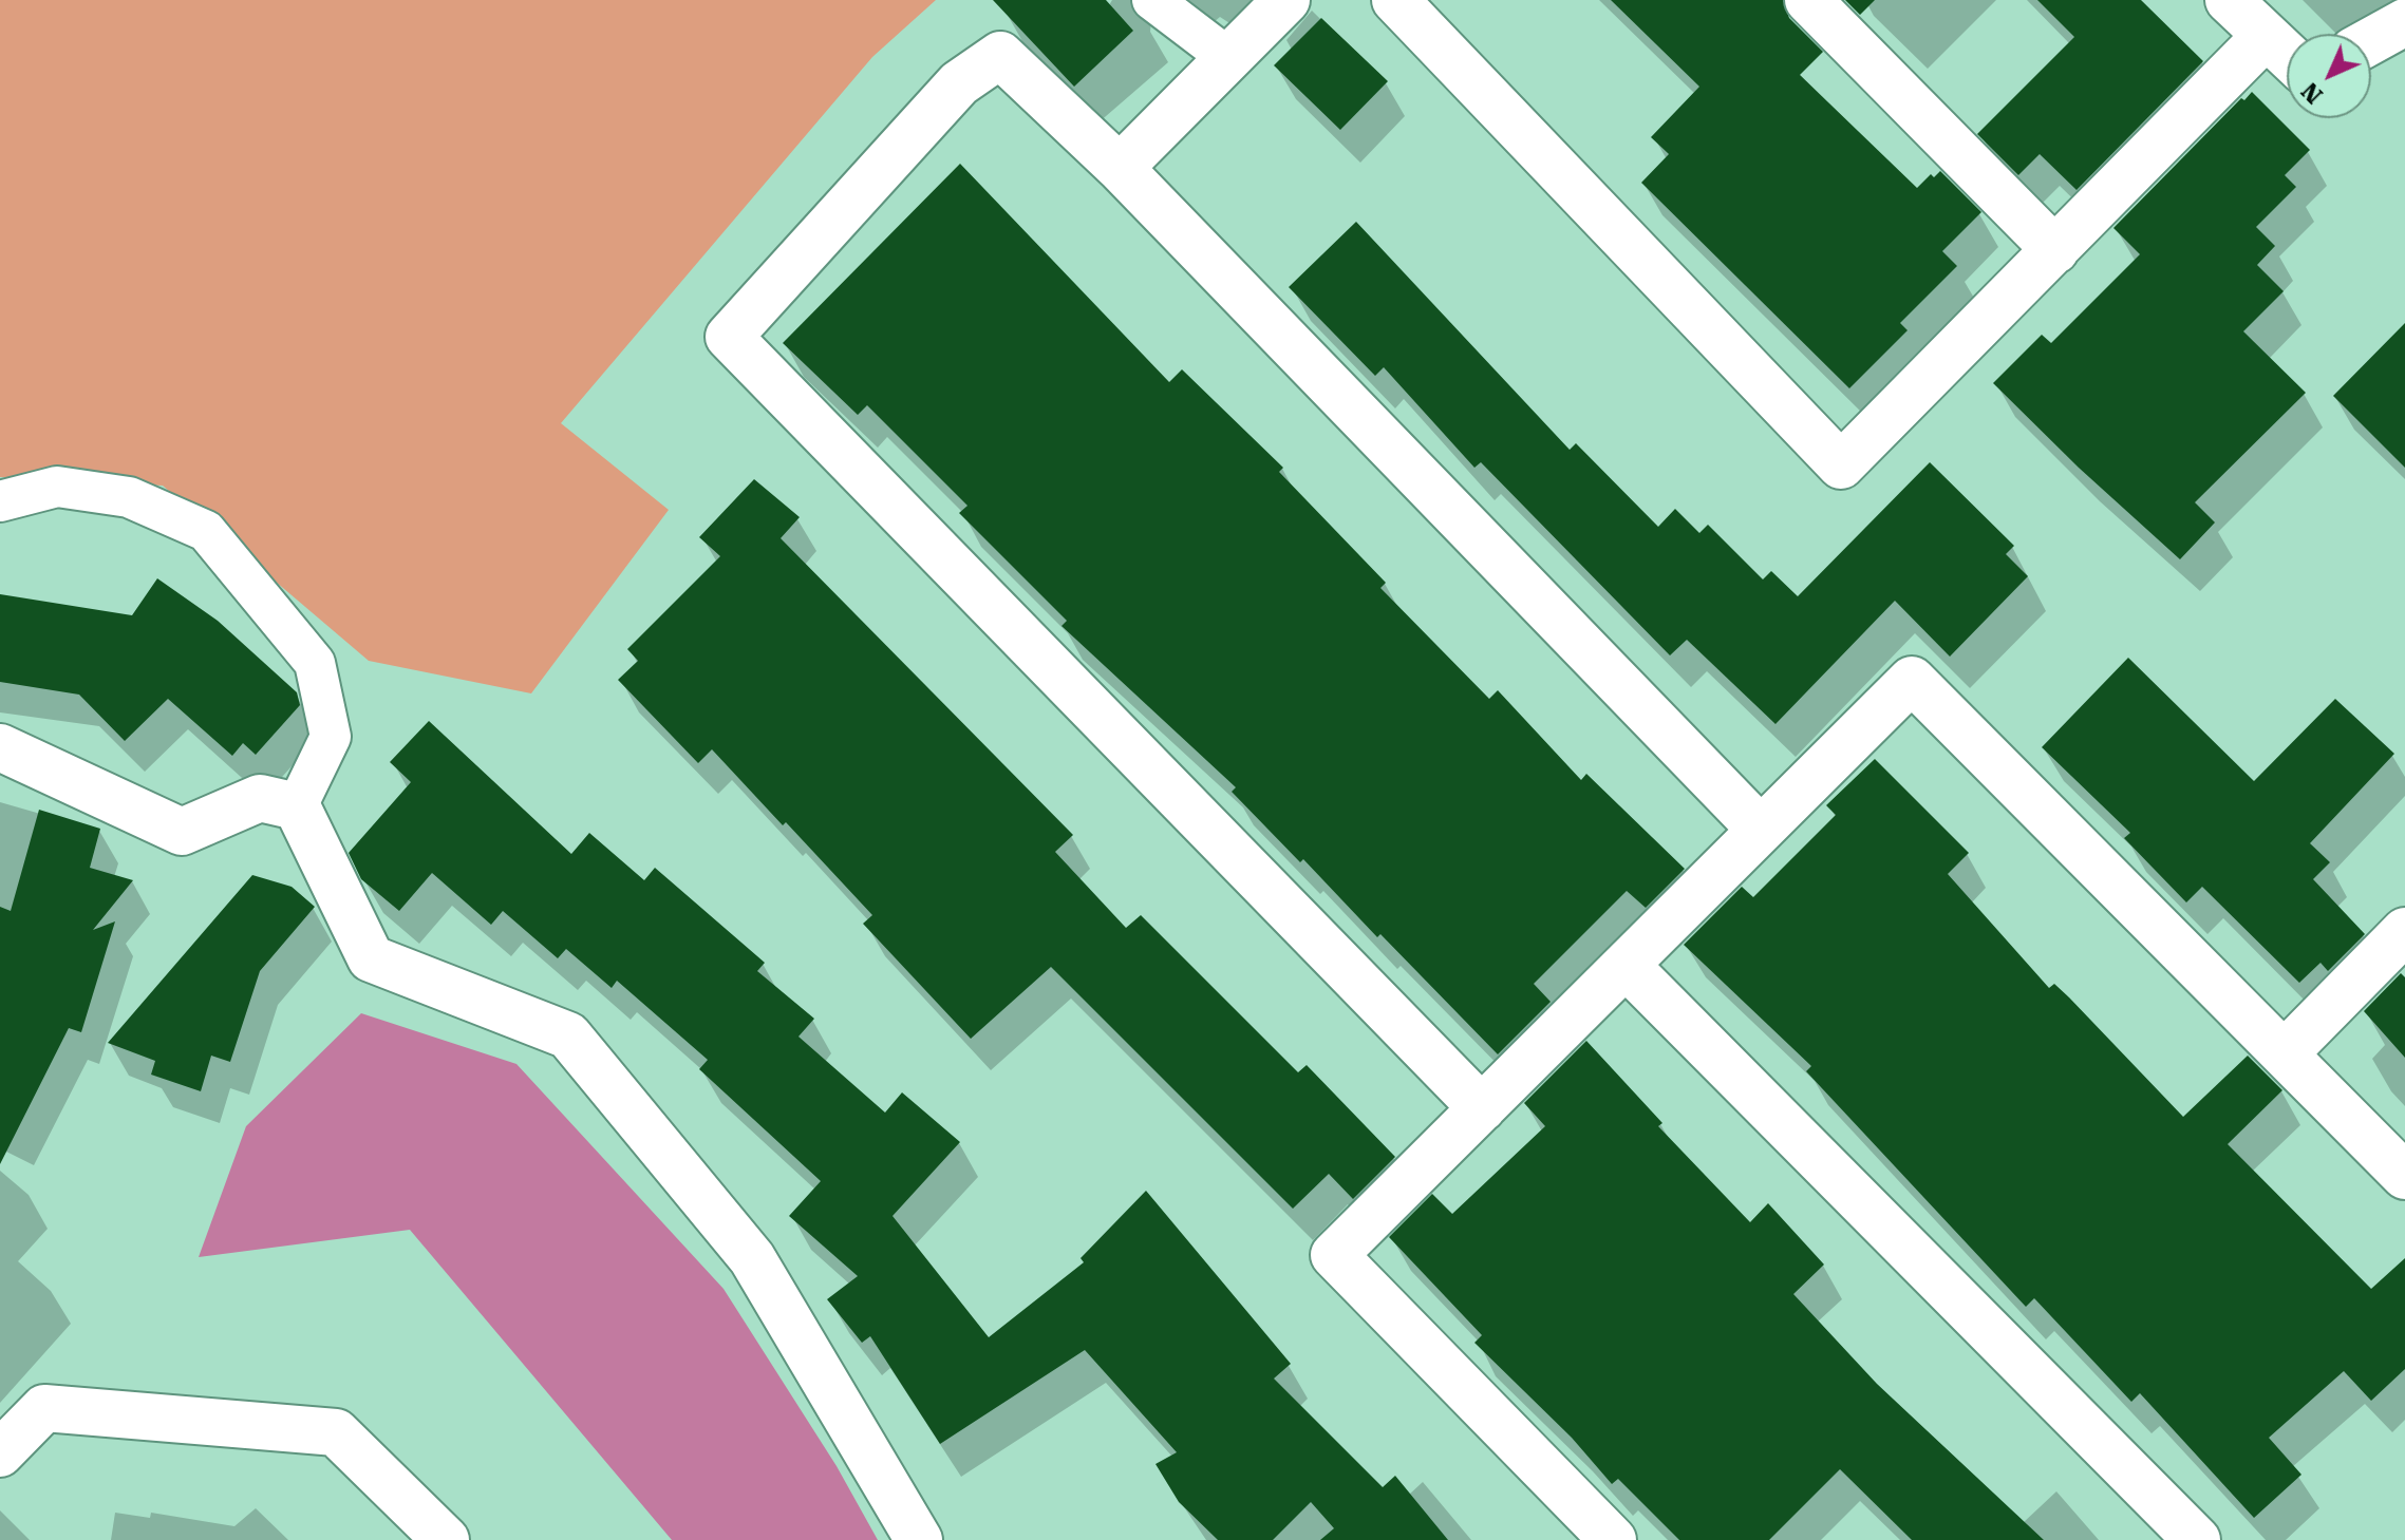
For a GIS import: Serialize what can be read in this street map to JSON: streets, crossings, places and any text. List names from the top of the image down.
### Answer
{
  "north": "bottom left"
}
